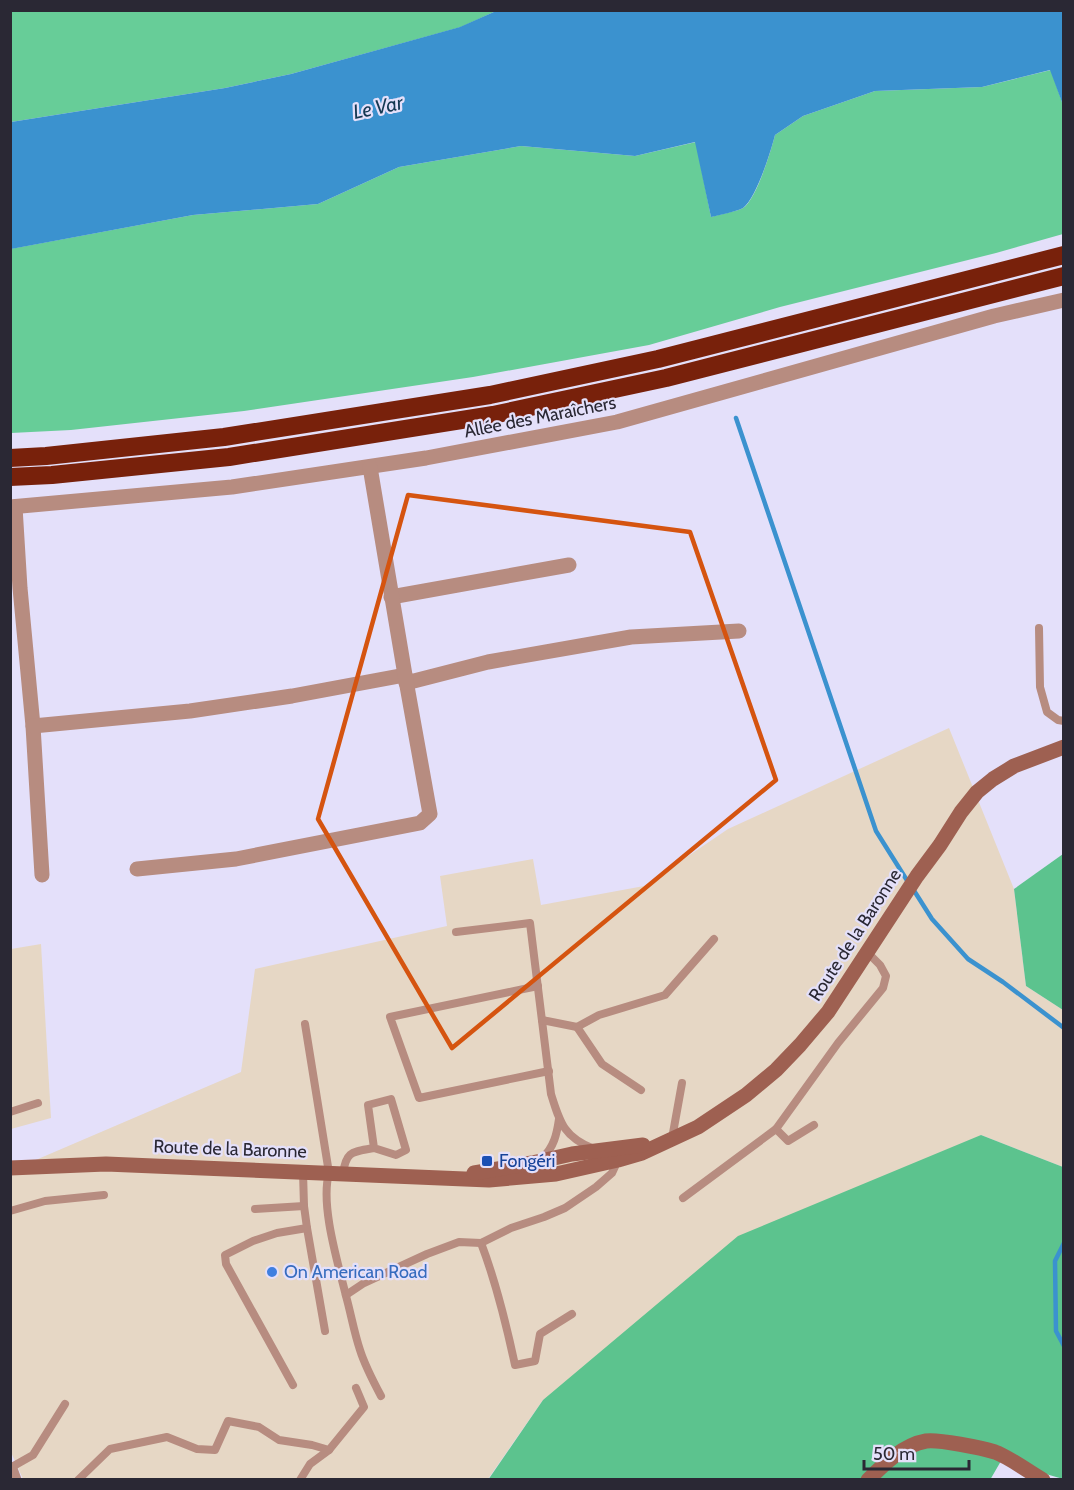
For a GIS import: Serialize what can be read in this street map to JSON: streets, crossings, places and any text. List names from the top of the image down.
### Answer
{
  "streets": {
    "main road": ["Route de la Baronne"],
    "street": ["Allée des Maraîchers"]
  },
  "water": ["Le Var"],
  "places": {
    "transit": ["Fongéri"],
    "other": ["On American Road"]
  },
  "scale_bar": "50 m"
}
